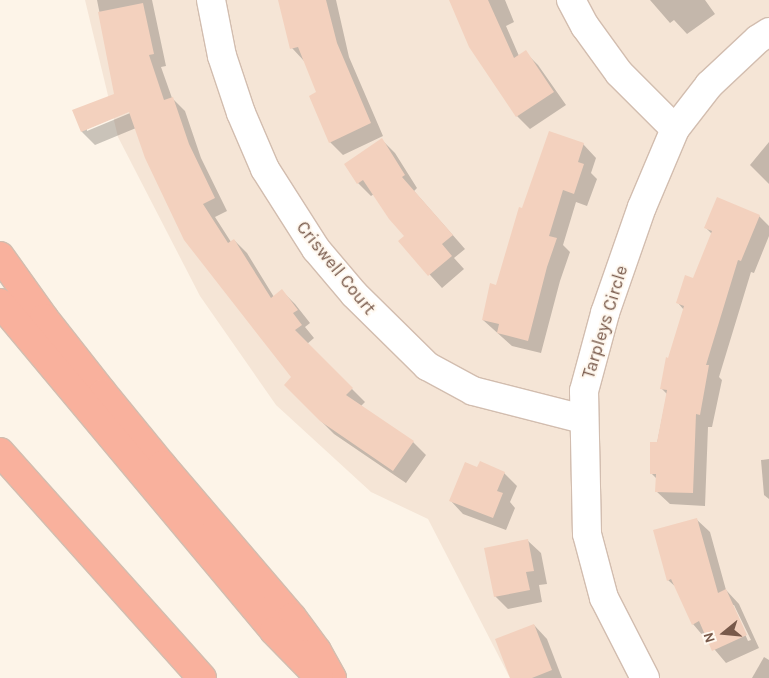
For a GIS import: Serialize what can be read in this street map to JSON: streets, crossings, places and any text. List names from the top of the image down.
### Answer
{
  "streets": {
    "street": ["Criswell Court", "Tarpleys Circle"]
  },
  "crossings": [
    ["Criswell Court", "Tarpleys Circle"]
  ],
  "north": "left"
}
